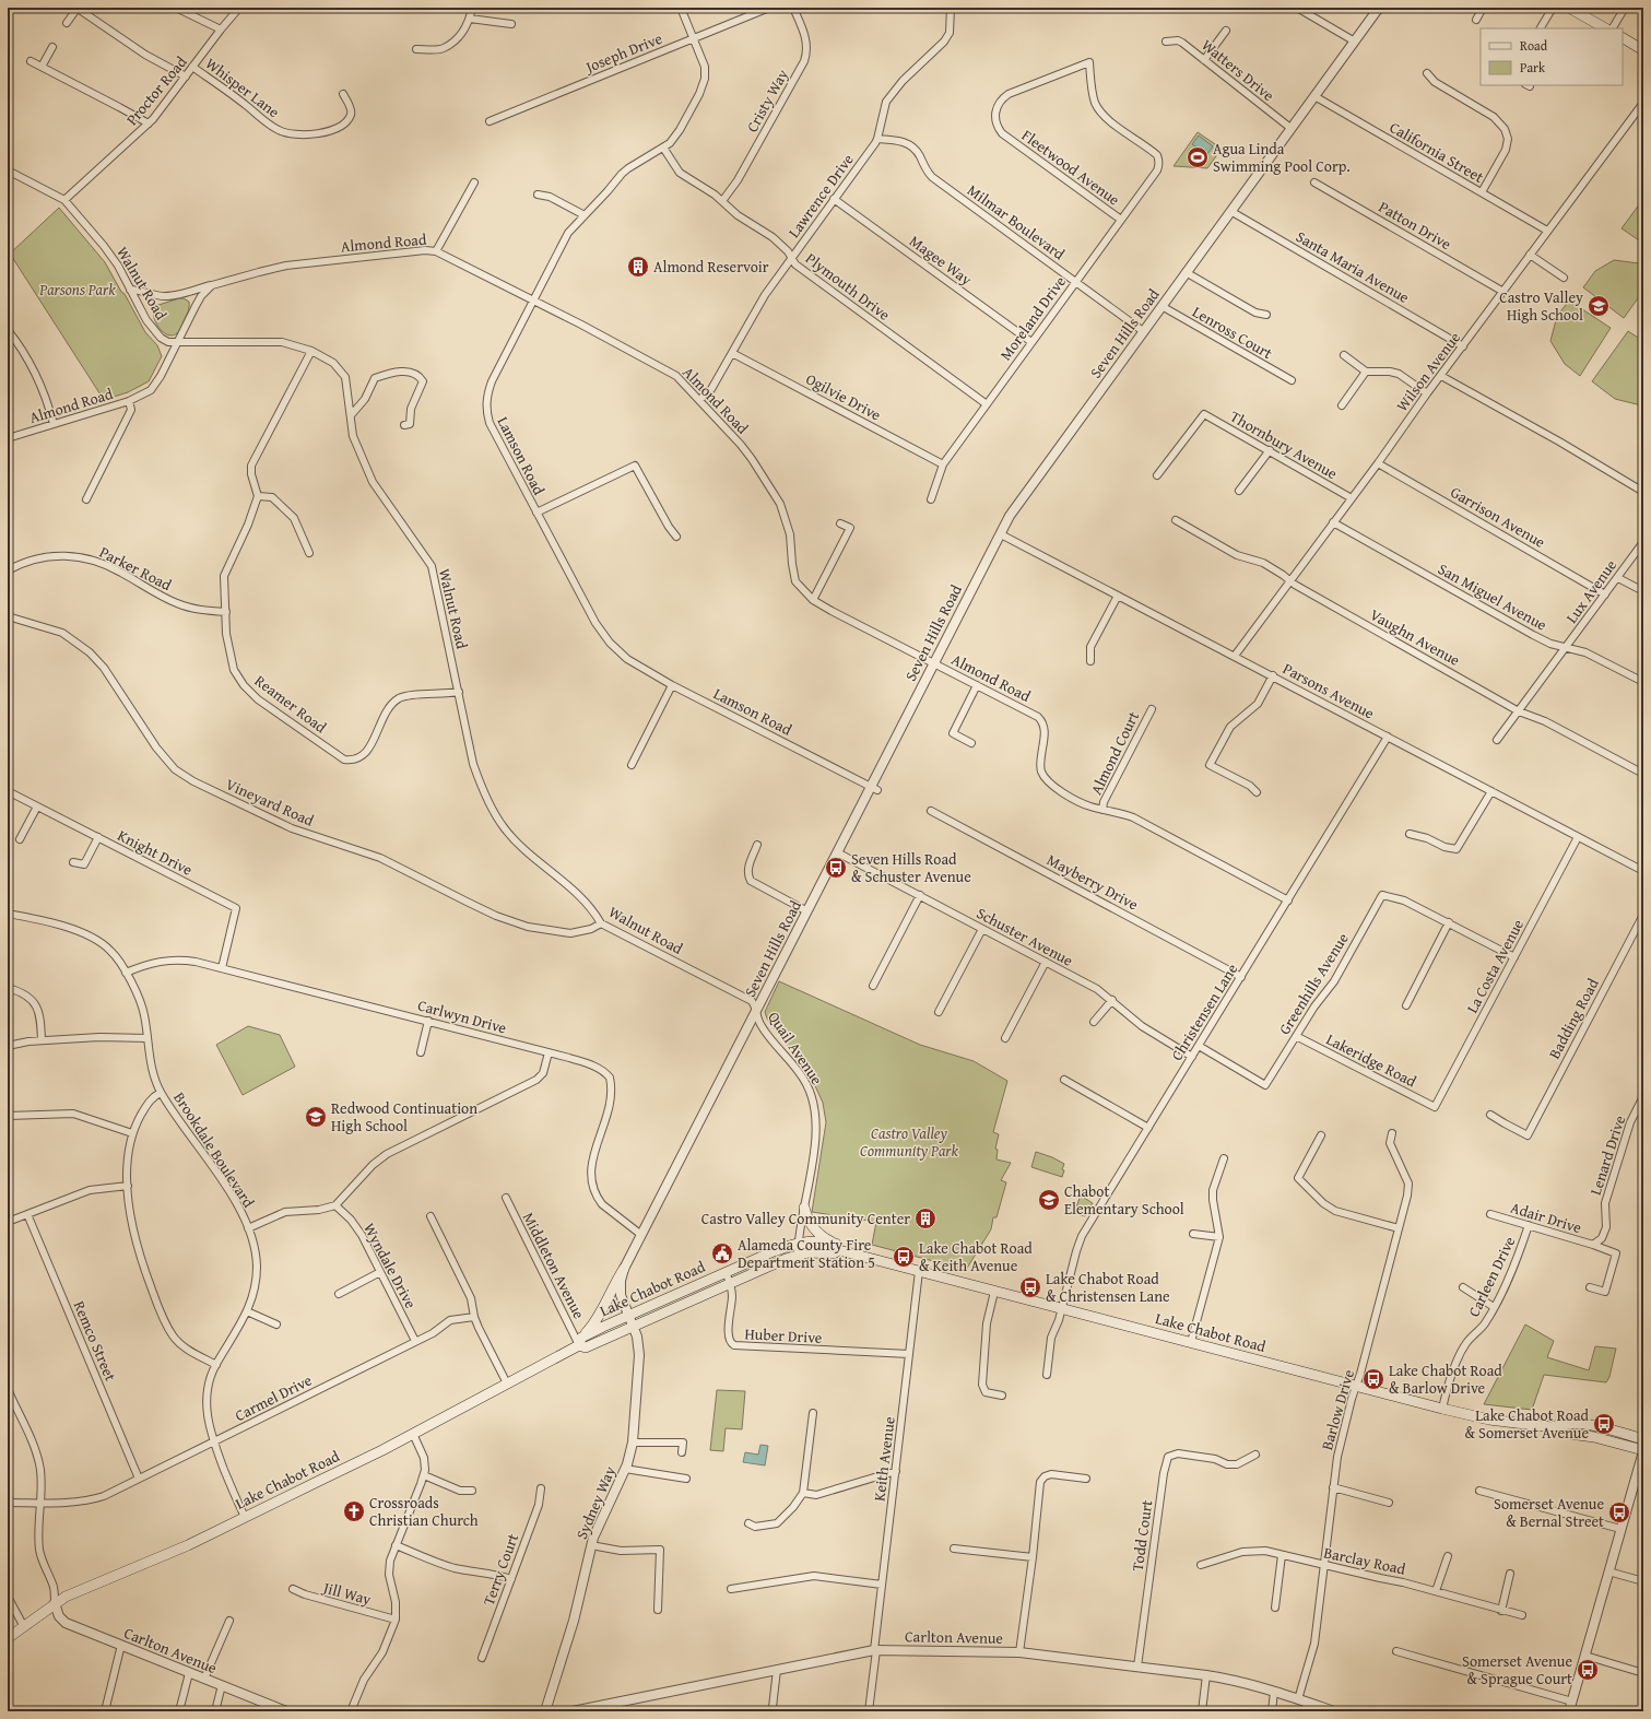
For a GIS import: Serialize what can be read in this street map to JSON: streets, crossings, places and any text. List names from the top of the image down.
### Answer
{
  "streets": {
    "main road": ["Lake Chabot Road"],
    "street": [
      "Joseph Drive",
      "Watters Drive",
      "Whisper Lane",
      "Proctor Road",
      "Cristy Way",
      "California Street",
      "Fleetwood Avenue",
      "Lawrence Drive",
      "Milmar Boulevard",
      "Patton Drive",
      "Almond Road",
      "Magee Way",
      "Santa Maria Avenue",
      "Walnut Road",
      "Plymouth Drive",
      "Moreland Drive",
      "Lenross Court",
      "Seven Hills Road",
      "Wilson Avenue",
      "Ogilvie Drive",
      "Thornbury Avenue",
      "Lamson Road",
      "Garrison Avenue",
      "Parker Road",
      "Lux Avenue",
      "San Miguel Avenue",
      "Vaughn Avenue",
      "Parsons Avenue",
      "Reamer Road",
      "Almond Court",
      "Vineyard Road",
      "Knight Drive",
      "Mayberry Drive",
      "Schuster Avenue",
      "La Costa Avenue",
      "Greenhills Avenue",
      "Christensen Lane",
      "Carlwyn Drive",
      "Badding Road",
      "Quail Avenue",
      "Lakeridge Road",
      "Brookdale Boulevard",
      "Lenard Drive",
      "Adair Drive",
      "Wyndale Drive",
      "Middleton Avenue",
      "Carleen Drive",
      "Huber Drive",
      "Remco Street",
      "Carmel Drive",
      "Barlow Drive",
      "Keith Avenue",
      "Sydney Way",
      "Todd Court",
      "Barclay Road",
      "Terry Court",
      "Jill Way",
      "Carlton Avenue"
    ]
  },
  "crossings": [
    ["Joseph Drive", "Lamson Road"],
    ["Watters Drive", "Seven Hills Road"],
    ["Whisper Lane", "Proctor Road"],
    ["Proctor Road", "Walnut Road"],
    ["Cristy Way", "Plymouth Drive"],
    ["California Street", "Seven Hills Road"],
    ["California Street", "Wilson Avenue"],
    ["Fleetwood Avenue", "Moreland Drive"],
    ["Lawrence Drive", "Milmar Boulevard"],
    ["Lawrence Drive", "Almond Road"],
    ["Lawrence Drive", "Magee Way"],
    ["Lawrence Drive", "Plymouth Drive"],
    ["Lawrence Drive", "Ogilvie Drive"],
    ["Milmar Boulevard", "Moreland Drive"],
    ["Milmar Boulevard", "Seven Hills Road"],
    ["Patton Drive", "Wilson Avenue"],
    ["Almond Road", "Walnut Road"],
    ["Almond Road", "Seven Hills Road"],
    ["Almond Road", "Lamson Road"],
    ["Almond Road", "Almond Court"],
    ["Almond Road", "Christensen Lane"],
    ["Magee Way", "Moreland Drive"],
    ["Santa Maria Avenue", "Seven Hills Road"],
    ["Santa Maria Avenue", "Wilson Avenue"],
    ["Walnut Road", "Seven Hills Road"],
    ["Walnut Road", "Reamer Road"],
    ["Walnut Road", "Vineyard Road"],
    ["Walnut Road", "Quail Avenue"],
    ["Plymouth Drive", "Moreland Drive"],
    ["Plymouth Drive", "Lamson Road"],
    ["Moreland Drive", "Ogilvie Drive"],
    ["Lenross Court", "Seven Hills Road"],
    ["Seven Hills Road", "Lamson Road"],
    ["Seven Hills Road", "Parsons Avenue"],
    ["Seven Hills Road", "Schuster Avenue"],
    ["Seven Hills Road", "Carlwyn Drive"],
    ["Seven Hills Road", "Quail Avenue"],
    ["Seven Hills Road", "Lake Chabot Road"],
    ["Seven Hills Road", "Sydney Way"],
    ["Wilson Avenue", "Thornbury Avenue"],
    ["Wilson Avenue", "Garrison Avenue"],
    ["Wilson Avenue", "San Miguel Avenue"],
    ["Wilson Avenue", "Vaughn Avenue"],
    ["Wilson Avenue", "Parsons Avenue"],
    ["Garrison Avenue", "Lux Avenue"],
    ["Parker Road", "Reamer Road"],
    ["Lux Avenue", "San Miguel Avenue"],
    ["Lux Avenue", "Vaughn Avenue"],
    ["Parsons Avenue", "La Costa Avenue"],
    ["Parsons Avenue", "Christensen Lane"],
    ["Knight Drive", "Carlwyn Drive"],
    ["Mayberry Drive", "Christensen Lane"],
    ["Schuster Avenue", "Christensen Lane"],
    ["La Costa Avenue", "Lakeridge Road"],
    ["Greenhills Avenue", "Christensen Lane"],
    ["Greenhills Avenue", "Lakeridge Road"],
    ["Christensen Lane", "Lake Chabot Road"],
    ["Carlwyn Drive", "Brookdale Boulevard"],
    ["Quail Avenue", "Lake Chabot Road"],
    ["Brookdale Boulevard", "Lake Chabot Road"],
    ["Brookdale Boulevard", "Carmel Drive"],
    ["Lenard Drive", "Adair Drive"],
    ["Adair Drive", "Carleen Drive"],
    ["Wyndale Drive", "Carmel Drive"],
    ["Middleton Avenue", "Lake Chabot Road"],
    ["Carleen Drive", "Lake Chabot Road"],
    ["Lake Chabot Road", "Huber Drive"],
    ["Lake Chabot Road", "Barlow Drive"],
    ["Lake Chabot Road", "Keith Avenue"],
    ["Lake Chabot Road", "Sydney Way"],
    ["Lake Chabot Road", "Carlton Avenue"],
    ["Huber Drive", "Keith Avenue"],
    ["Remco Street", "Carmel Drive"],
    ["Barlow Drive", "Barclay Road"],
    ["Barlow Drive", "Carlton Avenue"],
    ["Keith Avenue", "Carlton Avenue"],
    ["Todd Court", "Carlton Avenue"]
  ],
  "parks": ["Parsons Park", "Castro Valley Community Park"],
  "places": {
    "sports": ["Agua Linda Swimming Pool Corp."],
    "building": ["Almond Reservoir", "Castro Valley Community Center"],
    "school or university": ["Castro Valley High School", "Redwood Continuation High School", "Chabot Elementary School"],
    "bus stop": [
      "Seven Hills Road & Schuster Avenue",
      "Lake Chabot Road & Keith Avenue",
      "Lake Chabot Road & Christensen Lane",
      "Lake Chabot Road & Barlow Drive",
      "Lake Chabot Road & Somerset Avenue",
      "Somerset Avenue & Bernal Street",
      "Somerset Avenue & Sprague Court"
    ],
    "public building": ["Alameda County Fire Department Station 5"],
    "church": ["Crossroads Christian Church"]
  },
  "legend": ["Road", "Park"]
}
